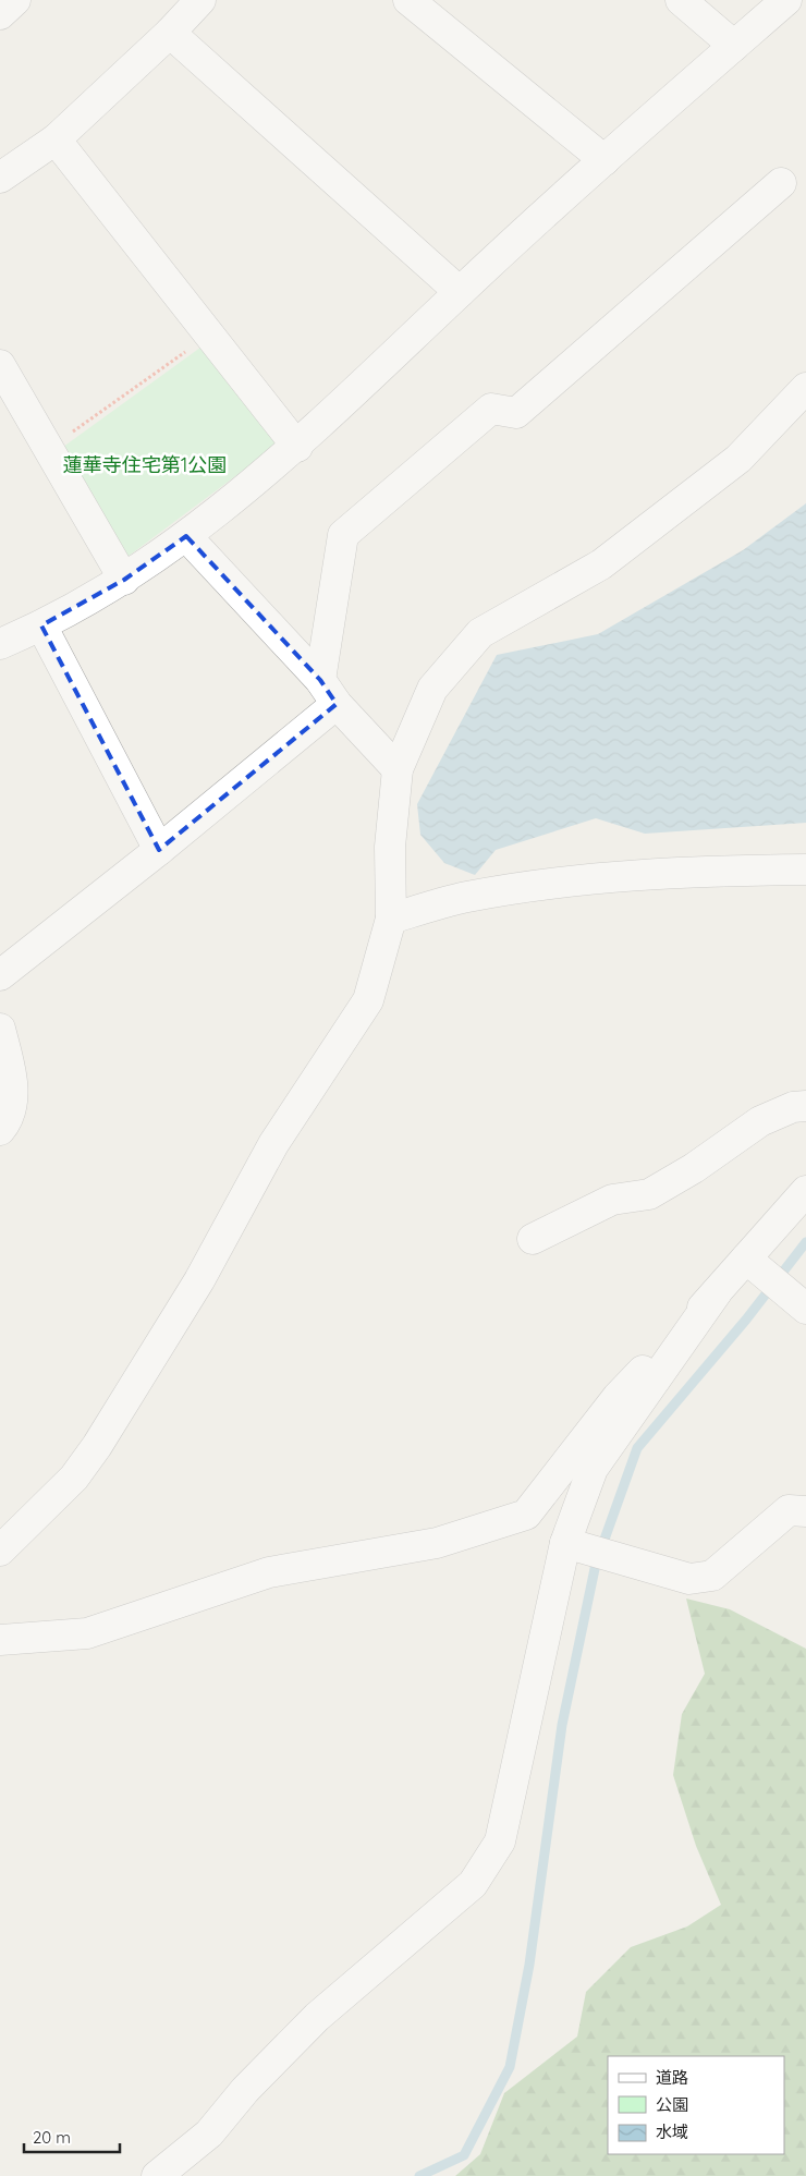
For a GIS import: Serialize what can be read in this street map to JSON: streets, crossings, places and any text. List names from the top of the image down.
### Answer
{
  "parks": ["蓮華寺住宅第1公園"],
  "legend": ["道路", "公園", "水域"],
  "scale_bar": "20 m"
}
